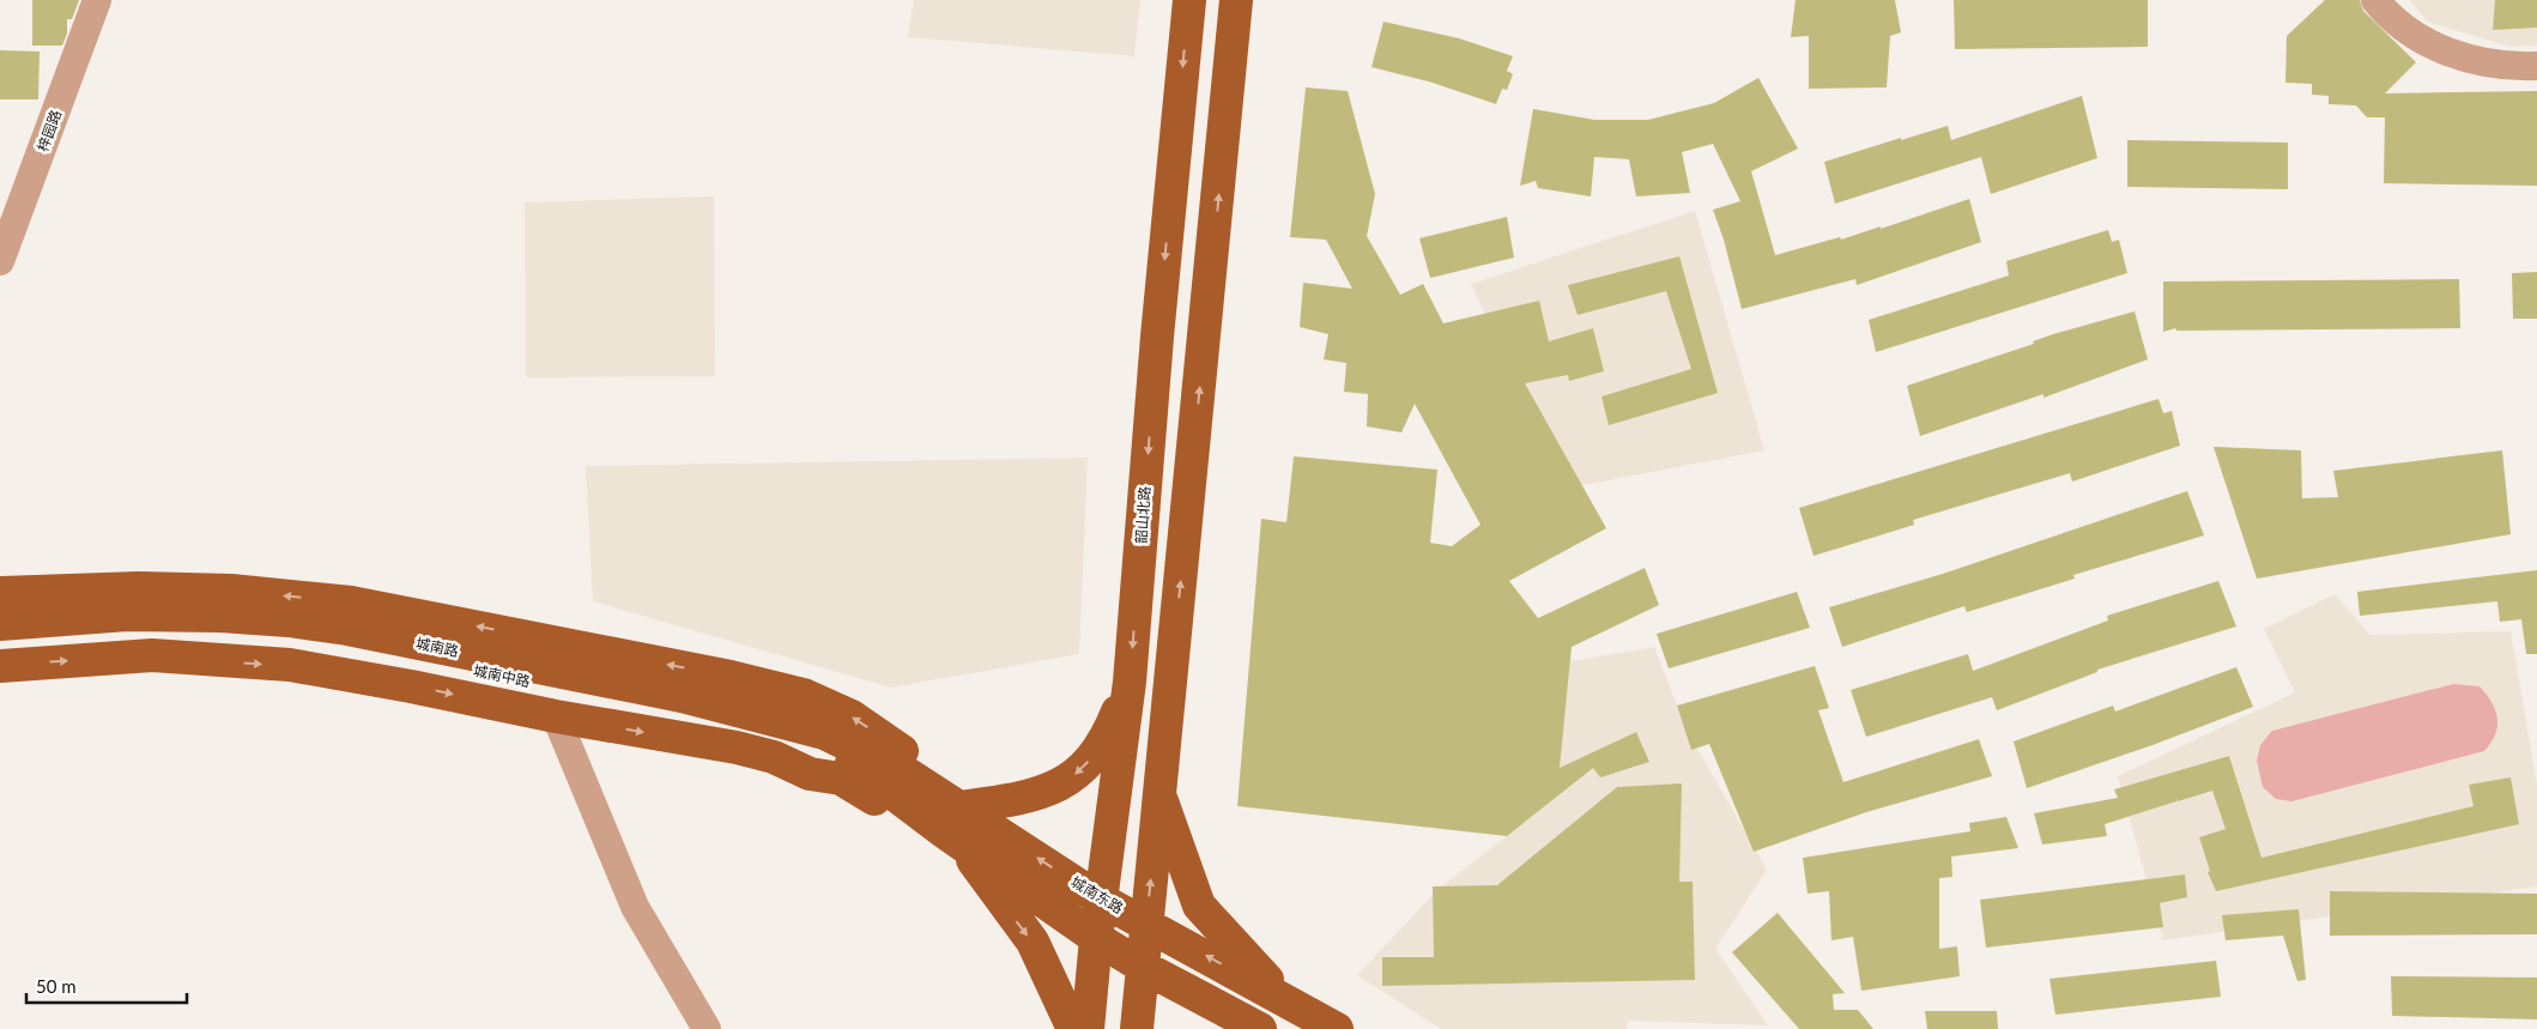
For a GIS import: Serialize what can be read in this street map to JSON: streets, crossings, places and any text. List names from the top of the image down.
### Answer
{
  "streets": {
    "main road": [
      "韶山北路",
      "城南路",
      "城南中路",
      "城南东路"
    ],
    "street": ["梓园路"]
  },
  "crossings": [
    ["韶山北路", "城南东路"],
    ["城南路", "城南中路"],
    ["城南路", "城南东路"],
    ["城南中路", "城南东路"]
  ],
  "scale_bar": "50 m"
}
